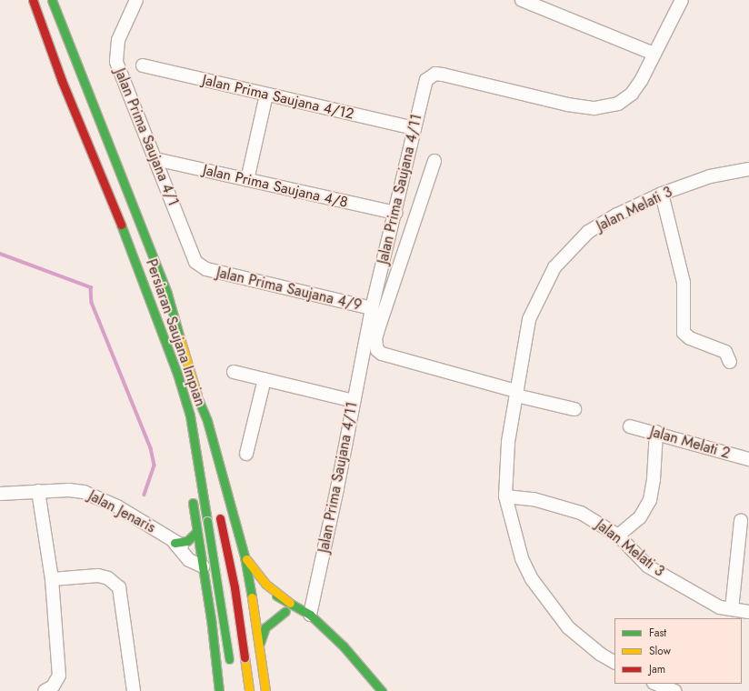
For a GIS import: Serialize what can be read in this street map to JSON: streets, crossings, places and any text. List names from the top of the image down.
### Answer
{
  "streets": {
    "main road": ["Persiaran Saujana Impian"],
    "street": [
      "Jalan Prima Saujana 4/12",
      "Jalan Prima Saujana 4/1",
      "Jalan Prima Saujana 4/8",
      "Jalan Prima Saujana 4/11",
      "Jalan Melati 3",
      "Jalan Prima Saujana 4/9",
      "Jalan Melati 2",
      "Jalan Jenaris"
    ]
  },
  "crossings": [
    ["Jalan Prima Saujana 4/12", "Jalan Prima Saujana 4/11"],
    ["Jalan Prima Saujana 4/1", "Jalan Prima Saujana 4/8"],
    ["Jalan Prima Saujana 4/1", "Jalan Prima Saujana 4/9"],
    ["Jalan Prima Saujana 4/8", "Jalan Prima Saujana 4/11"],
    ["Jalan Prima Saujana 4/11", "Jalan Prima Saujana 4/9"]
  ],
  "legend": ["Fast", "Slow", "Jam"]
}
